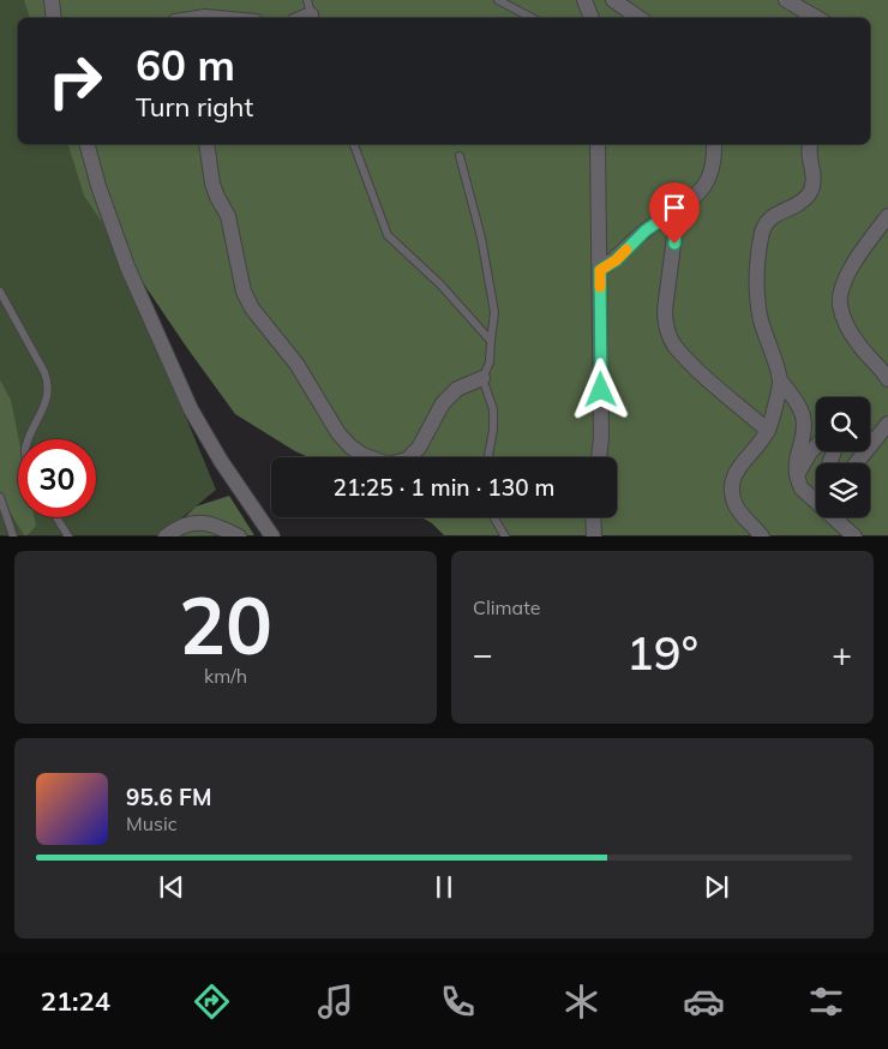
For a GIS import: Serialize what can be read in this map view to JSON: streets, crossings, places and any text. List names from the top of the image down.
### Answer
{
  "page": {
    "turn": ["60 m", "Turn right"],
    "limit": "30",
    "trip": "21:25 · 1 min · 130 m",
    "tile": [
      ["20", "km/h"],
      "Climate"
    ],
    "heat": ["−", "19°", "+"],
    "song": ["95.6 FM", "Music"],
    "tabs": "21:24"
  }
}
